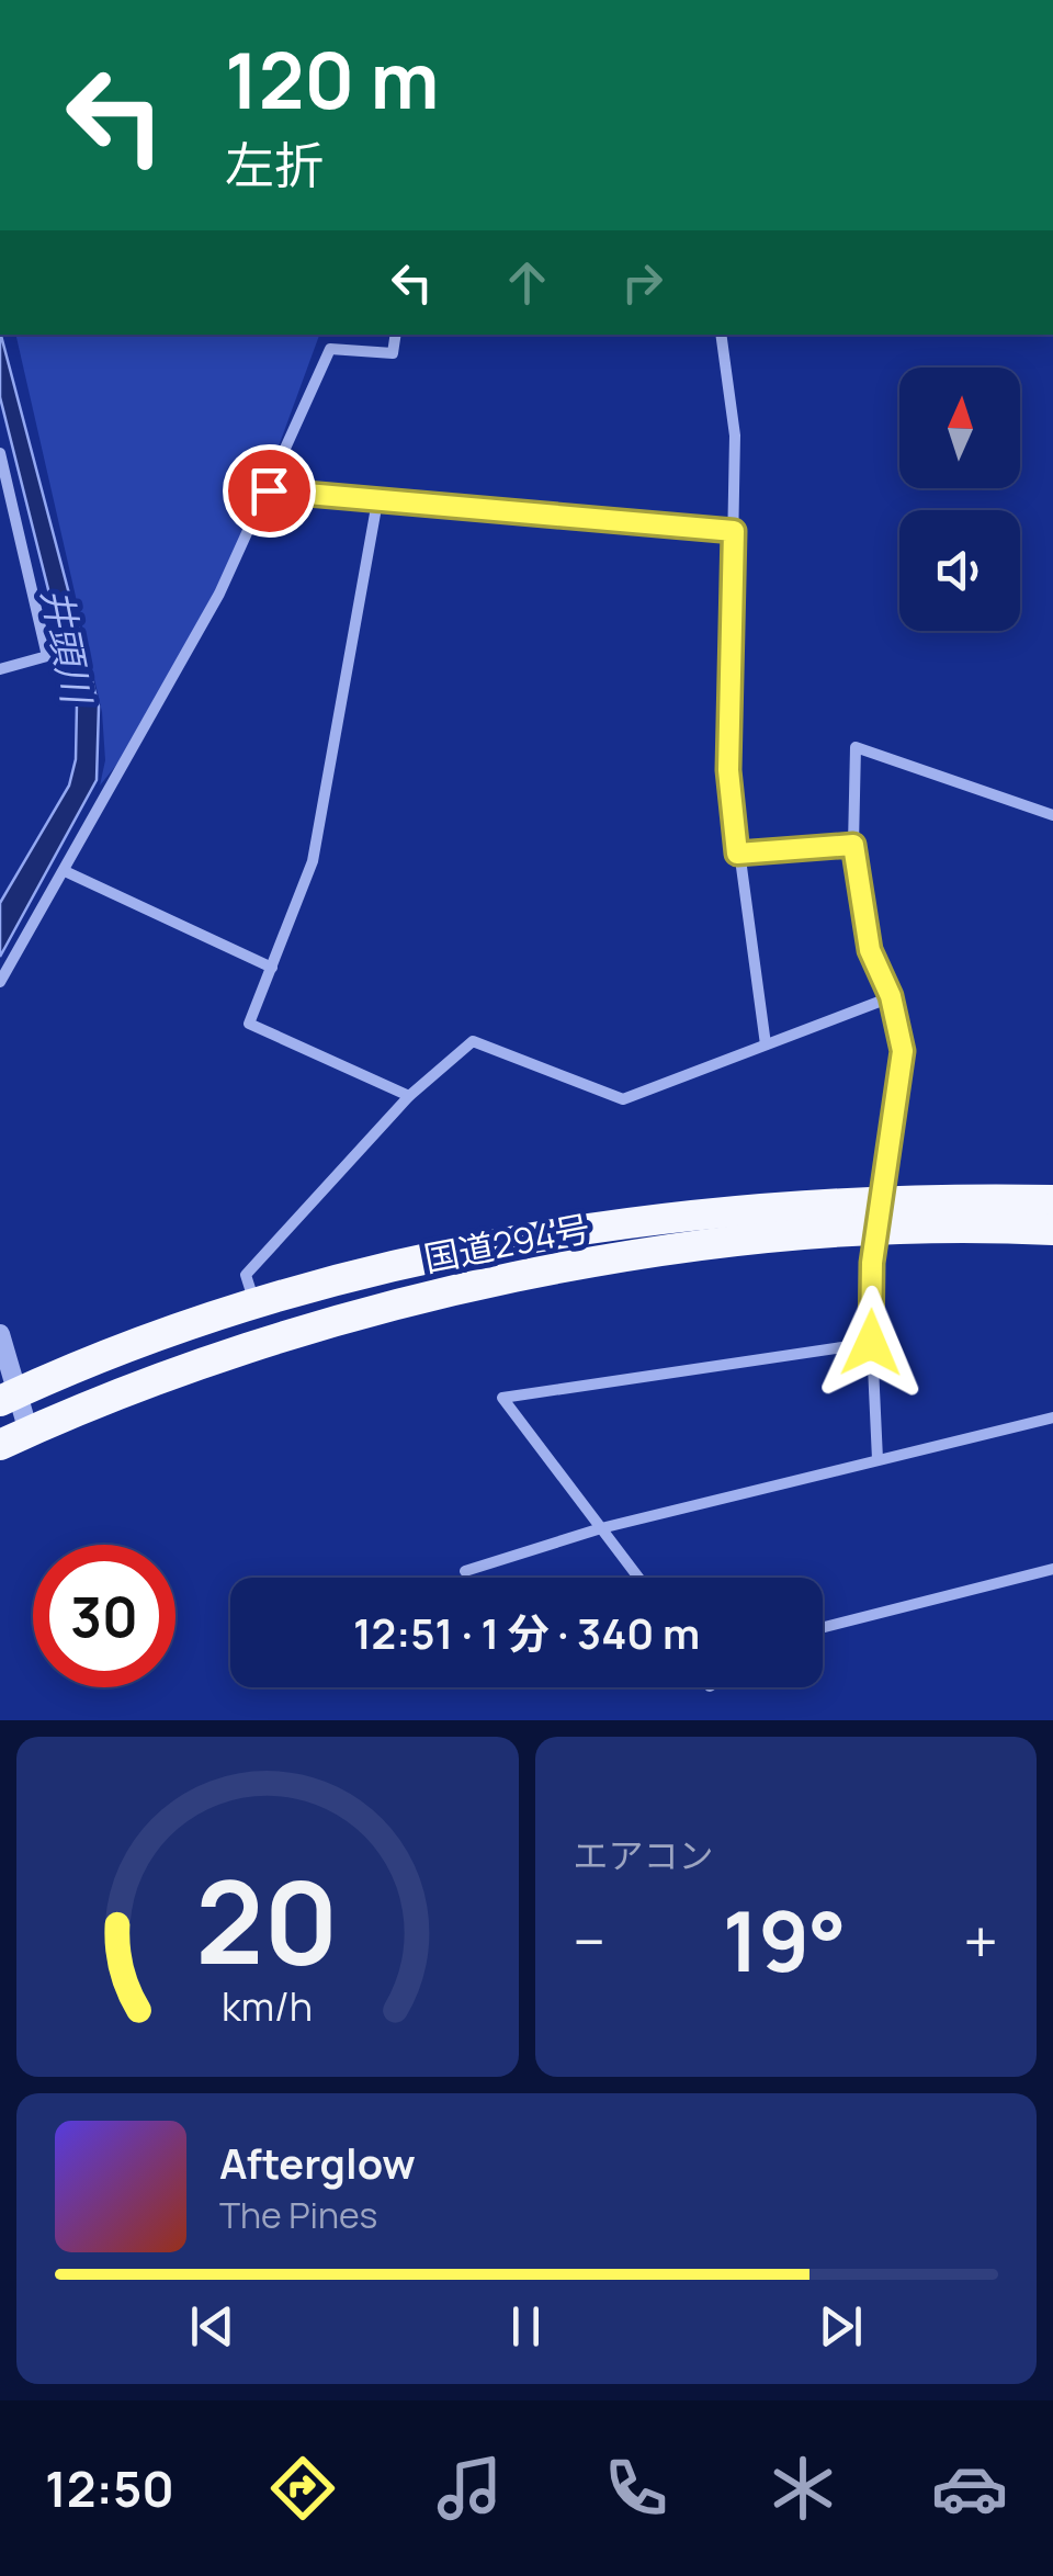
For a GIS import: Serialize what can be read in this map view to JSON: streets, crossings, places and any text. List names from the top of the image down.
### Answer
{
  "streets": {
    "highway": ["国道294号"]
  },
  "water": ["井頭川"],
  "north": "top",
  "page": {
    "turn": ["120 m", "左折"],
    "limit": "30",
    "trip": "12:51 · 1 分 · 340 m",
    "tile": "エアコン",
    "heat": ["−", "19°", "+"],
    "song": ["Afterglow", "The Pines"],
    "tabs": "12:50",
    "gauge": ["20", "km/h"]
  }
}
